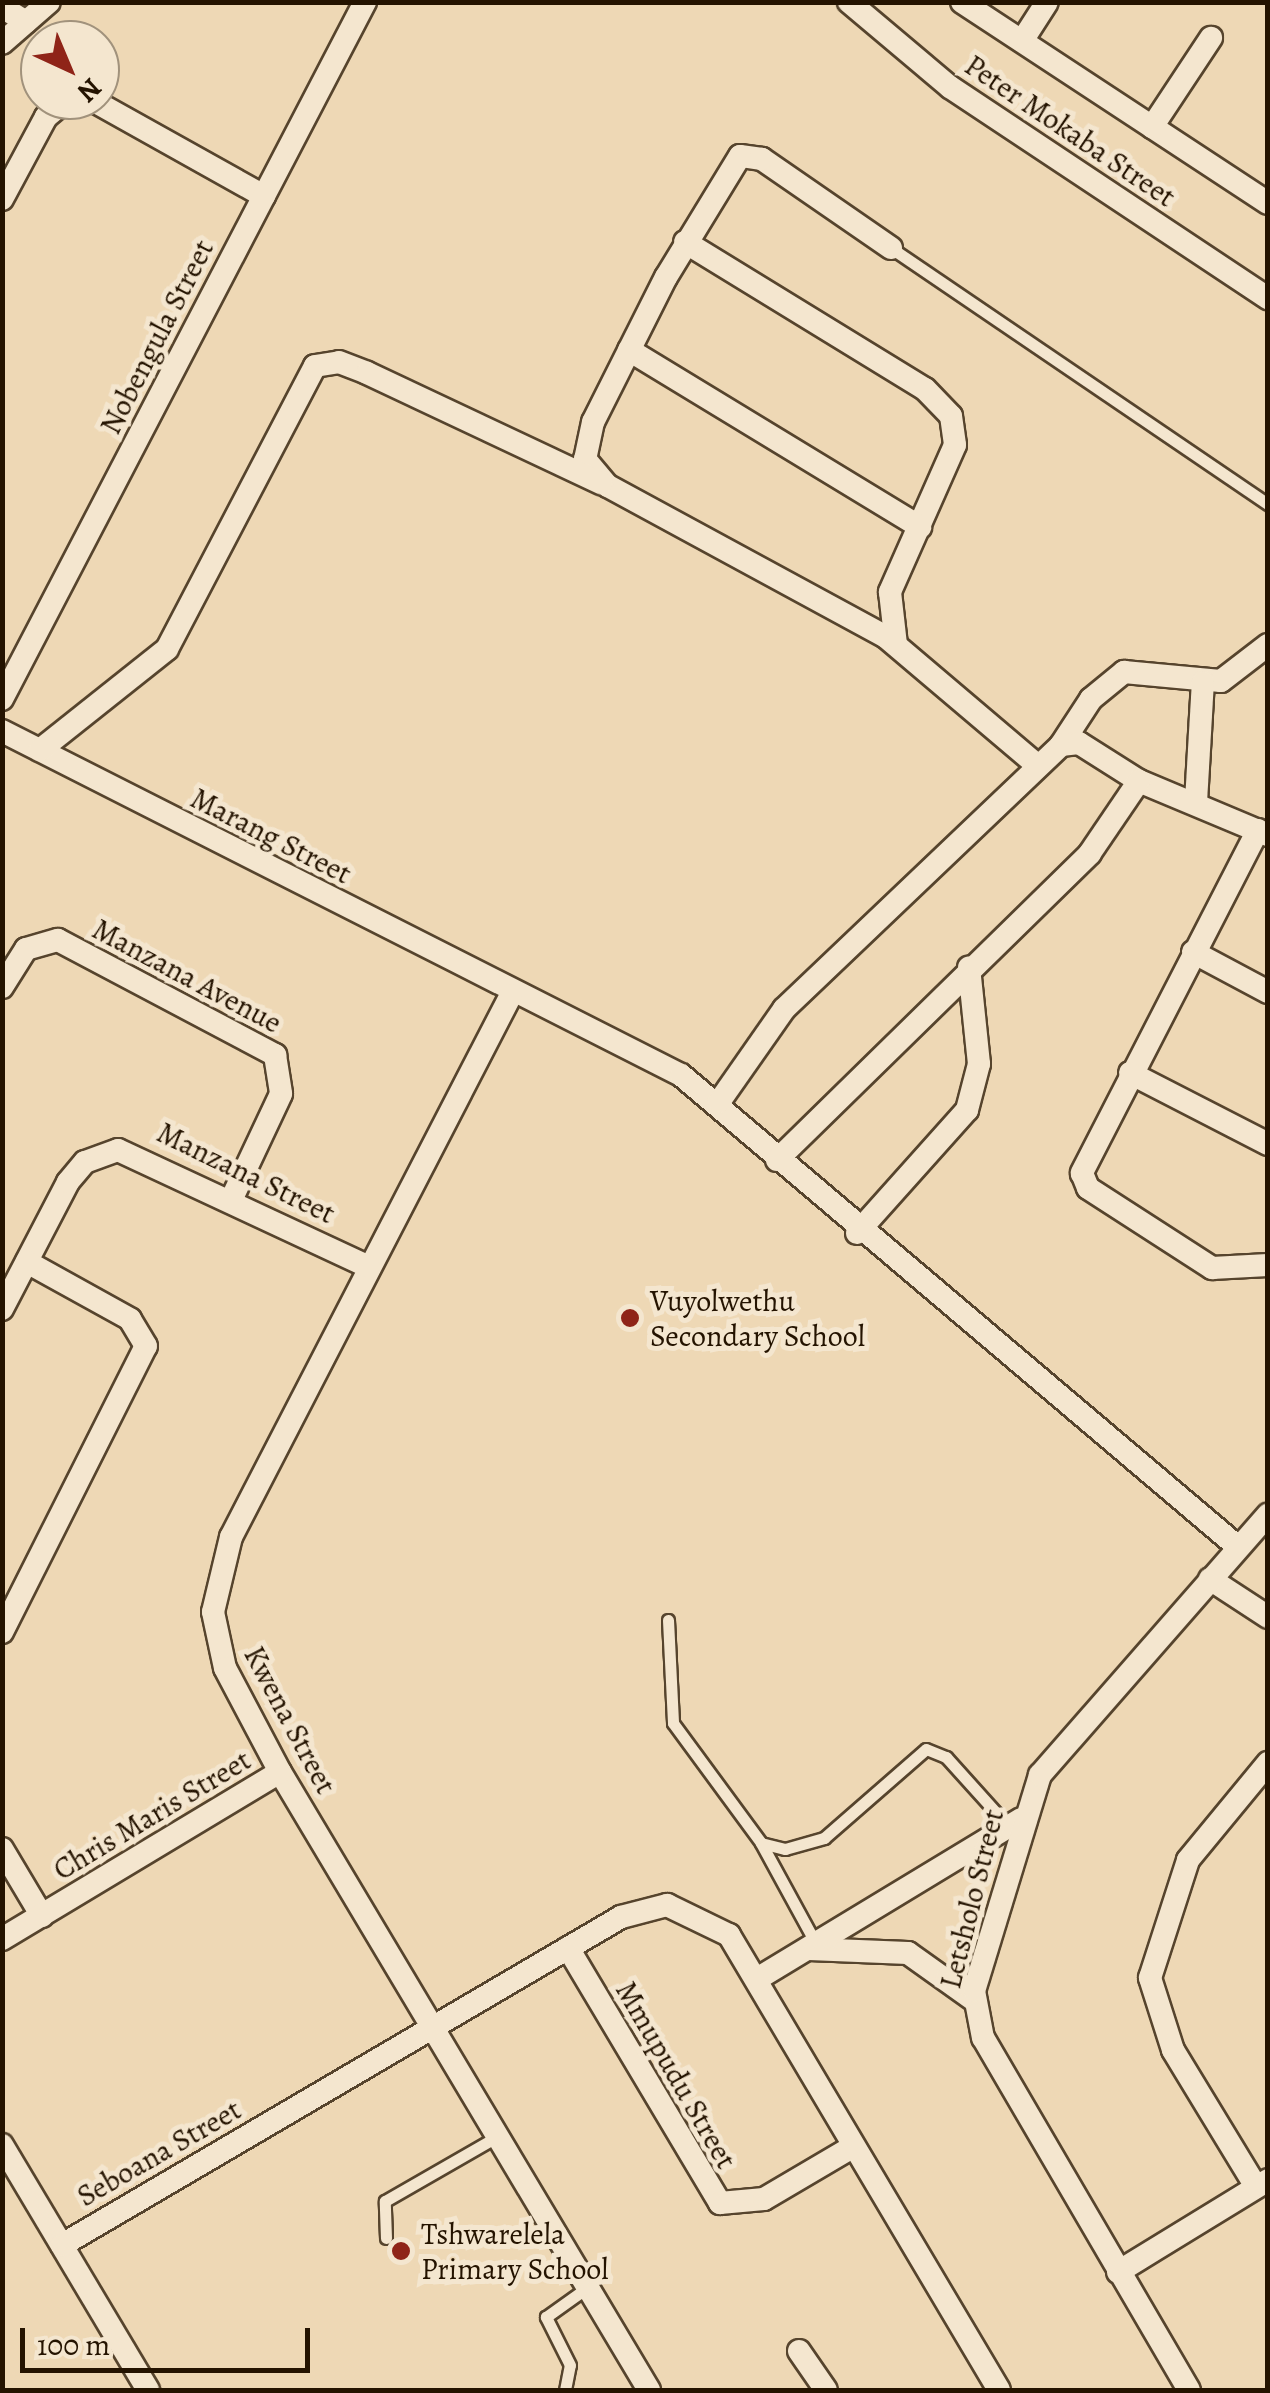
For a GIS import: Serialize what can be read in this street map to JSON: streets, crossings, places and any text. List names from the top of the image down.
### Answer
{
  "streets": {
    "street": [
      "Peter Mokaba Street",
      "Nobengula Street",
      "Marang Street",
      "Manzana Avenue",
      "Manzana Street",
      "Kwena Street",
      "Chris Maris Street",
      "Letsholo Street",
      "Mmupudu Street",
      "Seboana Street"
    ]
  },
  "crossings": [
    ["Marang Street", "Kwena Street"],
    ["Marang Street", "Letsholo Street"],
    ["Manzana Avenue", "Manzana Street"],
    ["Manzana Street", "Kwena Street"],
    ["Kwena Street", "Chris Maris Street"],
    ["Kwena Street", "Seboana Street"]
  ],
  "places": ["Vuyolwethu Secondary School", "Tshwarelela Primary School"],
  "scale_bar": "100 m",
  "north": "bottom right"
}
